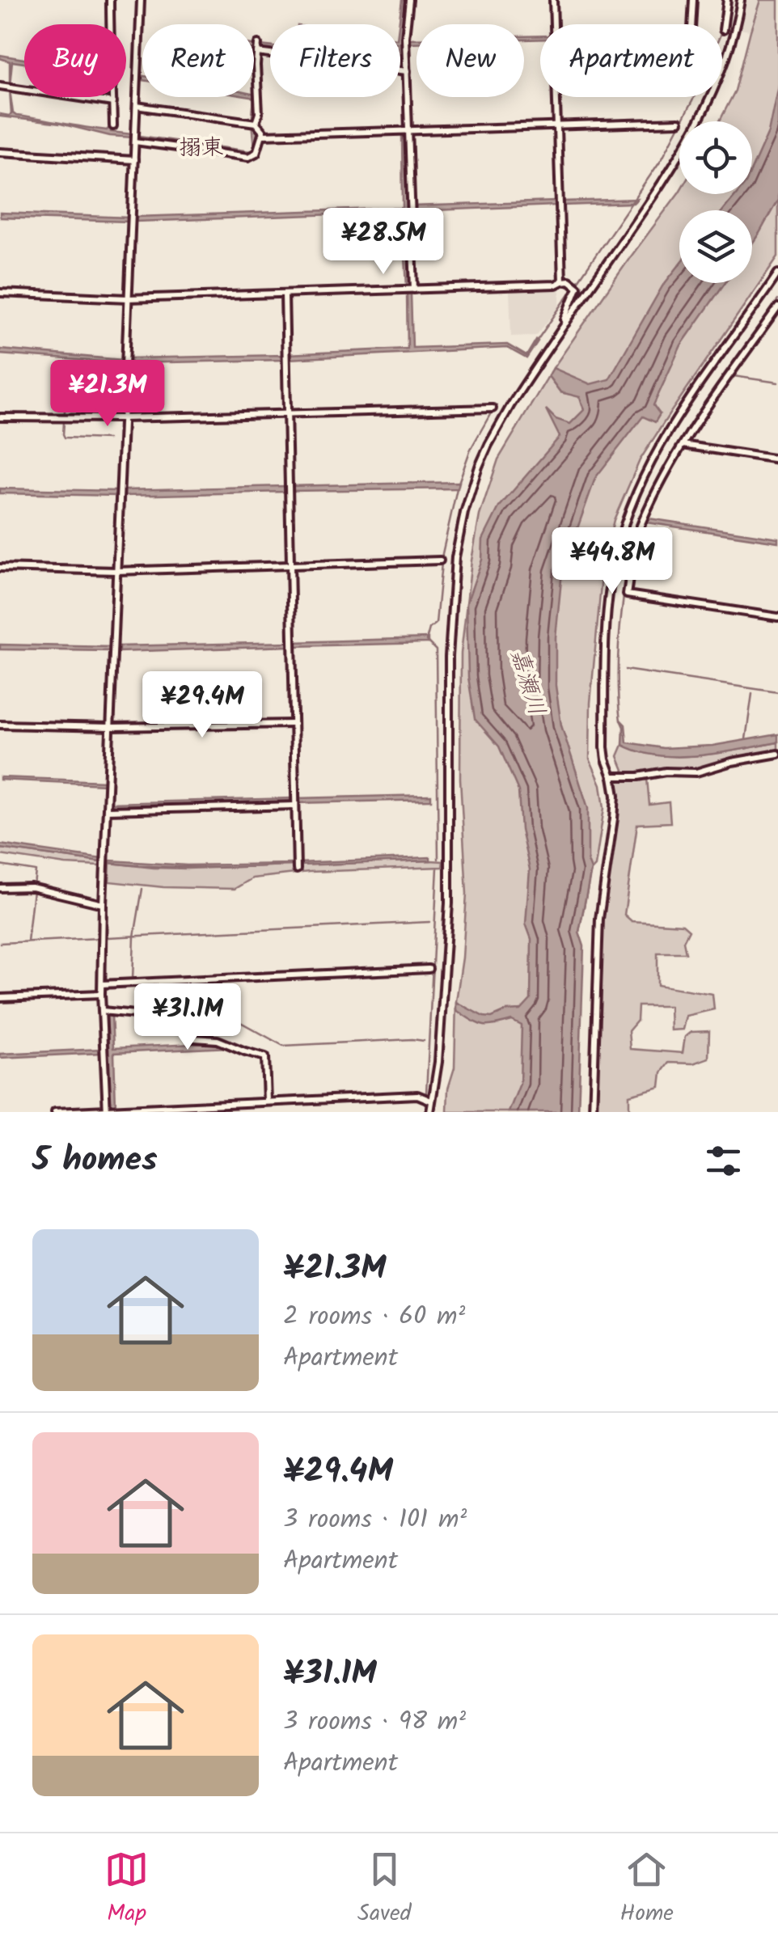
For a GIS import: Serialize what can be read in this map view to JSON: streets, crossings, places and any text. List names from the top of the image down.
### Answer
{
  "districts": ["搦東"],
  "water": ["嘉瀬川"],
  "page": {
    "chip": [
      "Buy",
      "Rent",
      "Filters",
      "New",
      "Apartment"
    ],
    "price": [
      "¥28.5M",
      "¥21.3M",
      "¥44.8M",
      "¥29.4M",
      "¥31.1M"
    ],
    "heading": "5 homes",
    "list": [
      {
        "name": "¥21.3M",
        "note": "2 rooms · 60 m² · Apartment"
      },
      {
        "name": "¥29.4M",
        "note": "3 rooms · 101 m² · Apartment"
      },
      {
        "name": "¥31.1M",
        "note": "3 rooms · 98 m² · Apartment"
      }
    ],
    "tabs": ["Map", "Saved", "Home"]
  }
}
